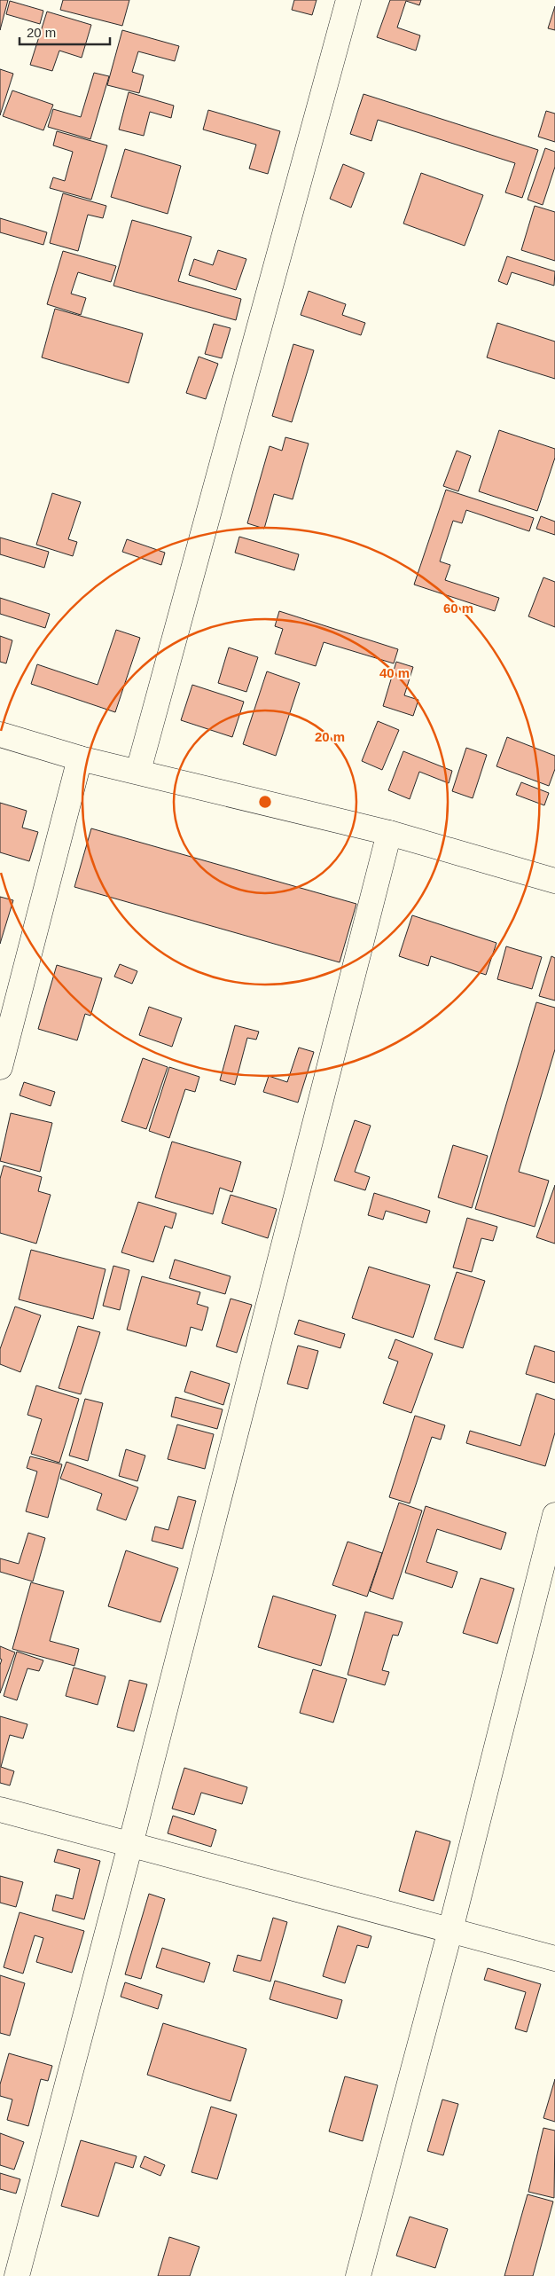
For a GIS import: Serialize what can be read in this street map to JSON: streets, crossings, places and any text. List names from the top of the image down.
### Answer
{
  "scale_bar": "20 m",
  "rings": ["60 m", "40 m", "20 m"]
}
